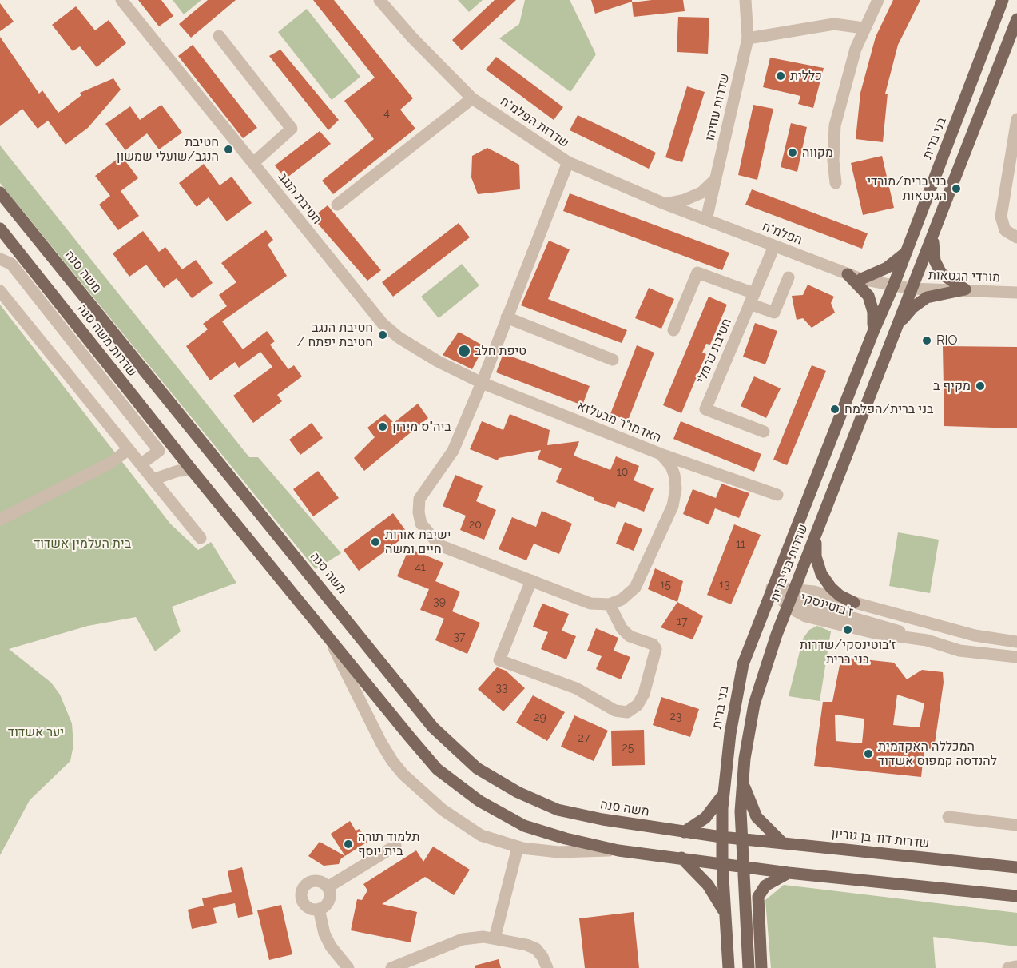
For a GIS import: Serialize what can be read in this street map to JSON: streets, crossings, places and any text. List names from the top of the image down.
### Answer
{
  "streets": {
    "main road": [
      "בני ברית",
      "משה סנה",
      "שדרות משה סנה",
      "שדרות בני ברית",
      "שדרות דוד בן גוריון"
    ],
    "street": [
      "שדרות עוזיהו",
      "שדרות הפלמ\"ח",
      "חטיבת הנגב",
      "הפלמ\"ח",
      "מורדי הגטאות",
      "חטיבת כרמלי",
      "האדמו\"ר מבעלזא",
      "ז'בוטינסקי"
    ]
  },
  "crossings": [
    ["שדרות עוזיהו", "שדרות הפלמ\"ח"],
    ["שדרות עוזיהו", "הפלמ\"ח"],
    ["שדרות הפלמ\"ח", "הפלמ\"ח"],
    ["בני ברית", "משה סנה"],
    ["בני ברית", "שדרות בני ברית"],
    ["בני ברית", "ז'בוטינסקי"],
    ["חטיבת הנגב", "האדמו\"ר מבעלזא"],
    ["הפלמ\"ח", "חטיבת כרמלי"],
    ["מורדי הגטאות", "שדרות בני ברית"],
    ["שדרות בני ברית", "ז'בוטינסקי"],
    ["שדרות בני ברית", "שדרות דוד בן גוריון"]
  ],
  "parks": ["בית העלמין אשדוד", "יער אשדוד"],
  "places": [
    "כללית",
    "חטיבת הנגב/שועלי שמשון",
    "מקווה",
    "בני ברית/מורדי הגיטאות",
    "חטיבת הנגב / חטיבת יפתח",
    "RIO",
    "טיפת חלב",
    "מקיף ב",
    "בני ברית/הפלמח",
    "ביה\"ס מירון",
    "ישיבת אורות חיים ומשה",
    "ז׳בוטינסקי/שדרות בני ברית",
    "המכללה האקדמית להנדסה קמפוס אשדוד",
    "תלמוד תורה בית יוסף"
  ],
  "house_numbers": [
    "4",
    "10",
    "20",
    "11",
    "41",
    "15",
    "13",
    "39",
    "17",
    "37",
    "33",
    "23",
    "29",
    "27",
    "25"
  ]
}
